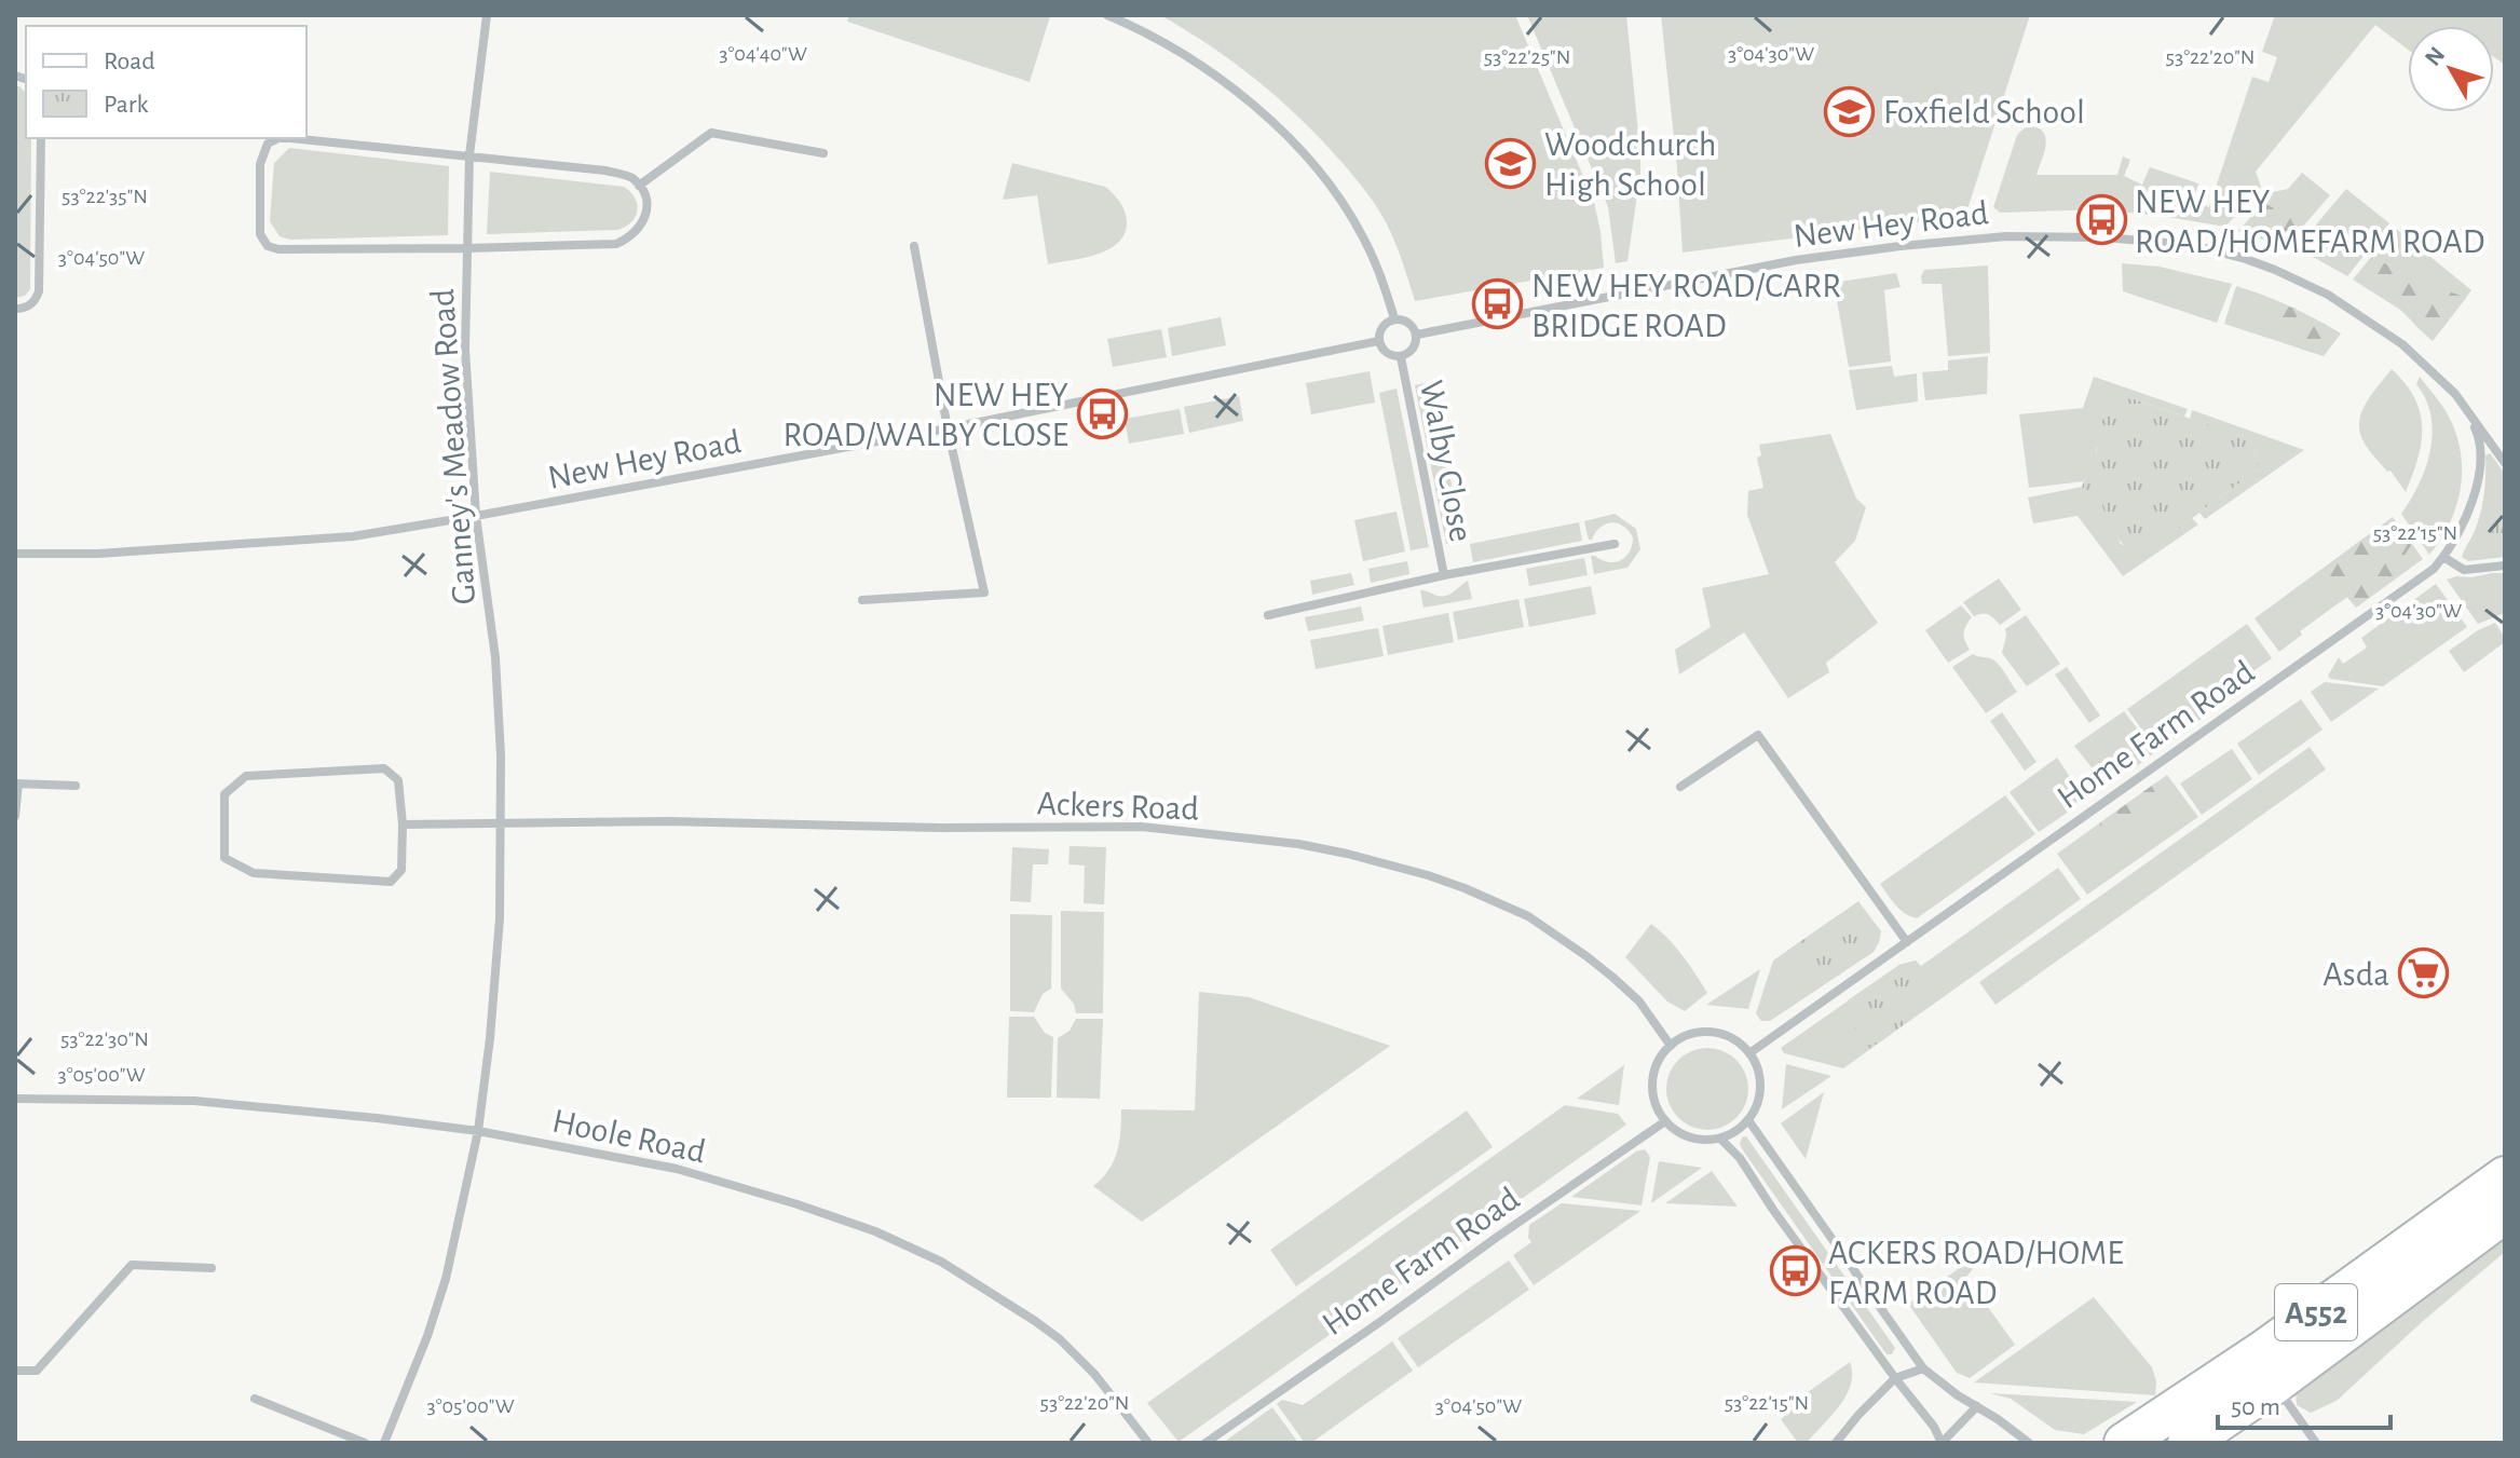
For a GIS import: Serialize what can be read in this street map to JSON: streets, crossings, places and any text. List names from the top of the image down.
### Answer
{
  "streets": {
    "main road": ["A552"],
    "street": [
      "New Hey Road",
      "Ganney's Meadow Road",
      "Walby Close",
      "Home Farm Road",
      "Ackers Road",
      "Hoole Road"
    ]
  },
  "crossings": [
    ["New Hey Road", "Ganney's Meadow Road"],
    ["New Hey Road", "Walby Close"],
    ["New Hey Road", "Home Farm Road"],
    ["Ganney's Meadow Road", "Ackers Road"],
    ["Ganney's Meadow Road", "Hoole Road"],
    ["Home Farm Road", "Ackers Road"]
  ],
  "places": {
    "school or university": ["Foxfield School", "Woodchurch High School"],
    "bus stop": [
      "NEW HEY ROAD/HOMEFARM ROAD",
      "NEW HEY ROAD/CARR BRIDGE ROAD",
      "NEW HEY ROAD/WALBY CLOSE",
      "ACKERS ROAD/HOME FARM ROAD"
    ],
    "supermarket": ["Asda"]
  },
  "legend": ["Road", "Park"],
  "scale_bar": "50 m",
  "north": "top left",
  "coordinates": [
    "3°04'40\"W",
    "3°04'30\"W",
    "53°22'25\"N",
    "53°22'20\"N",
    "53°22'35\"N",
    "3°04'50\"W",
    "53°22'15\"N",
    "53°22'30\"N",
    "3°05'00\"W"
  ]
}
